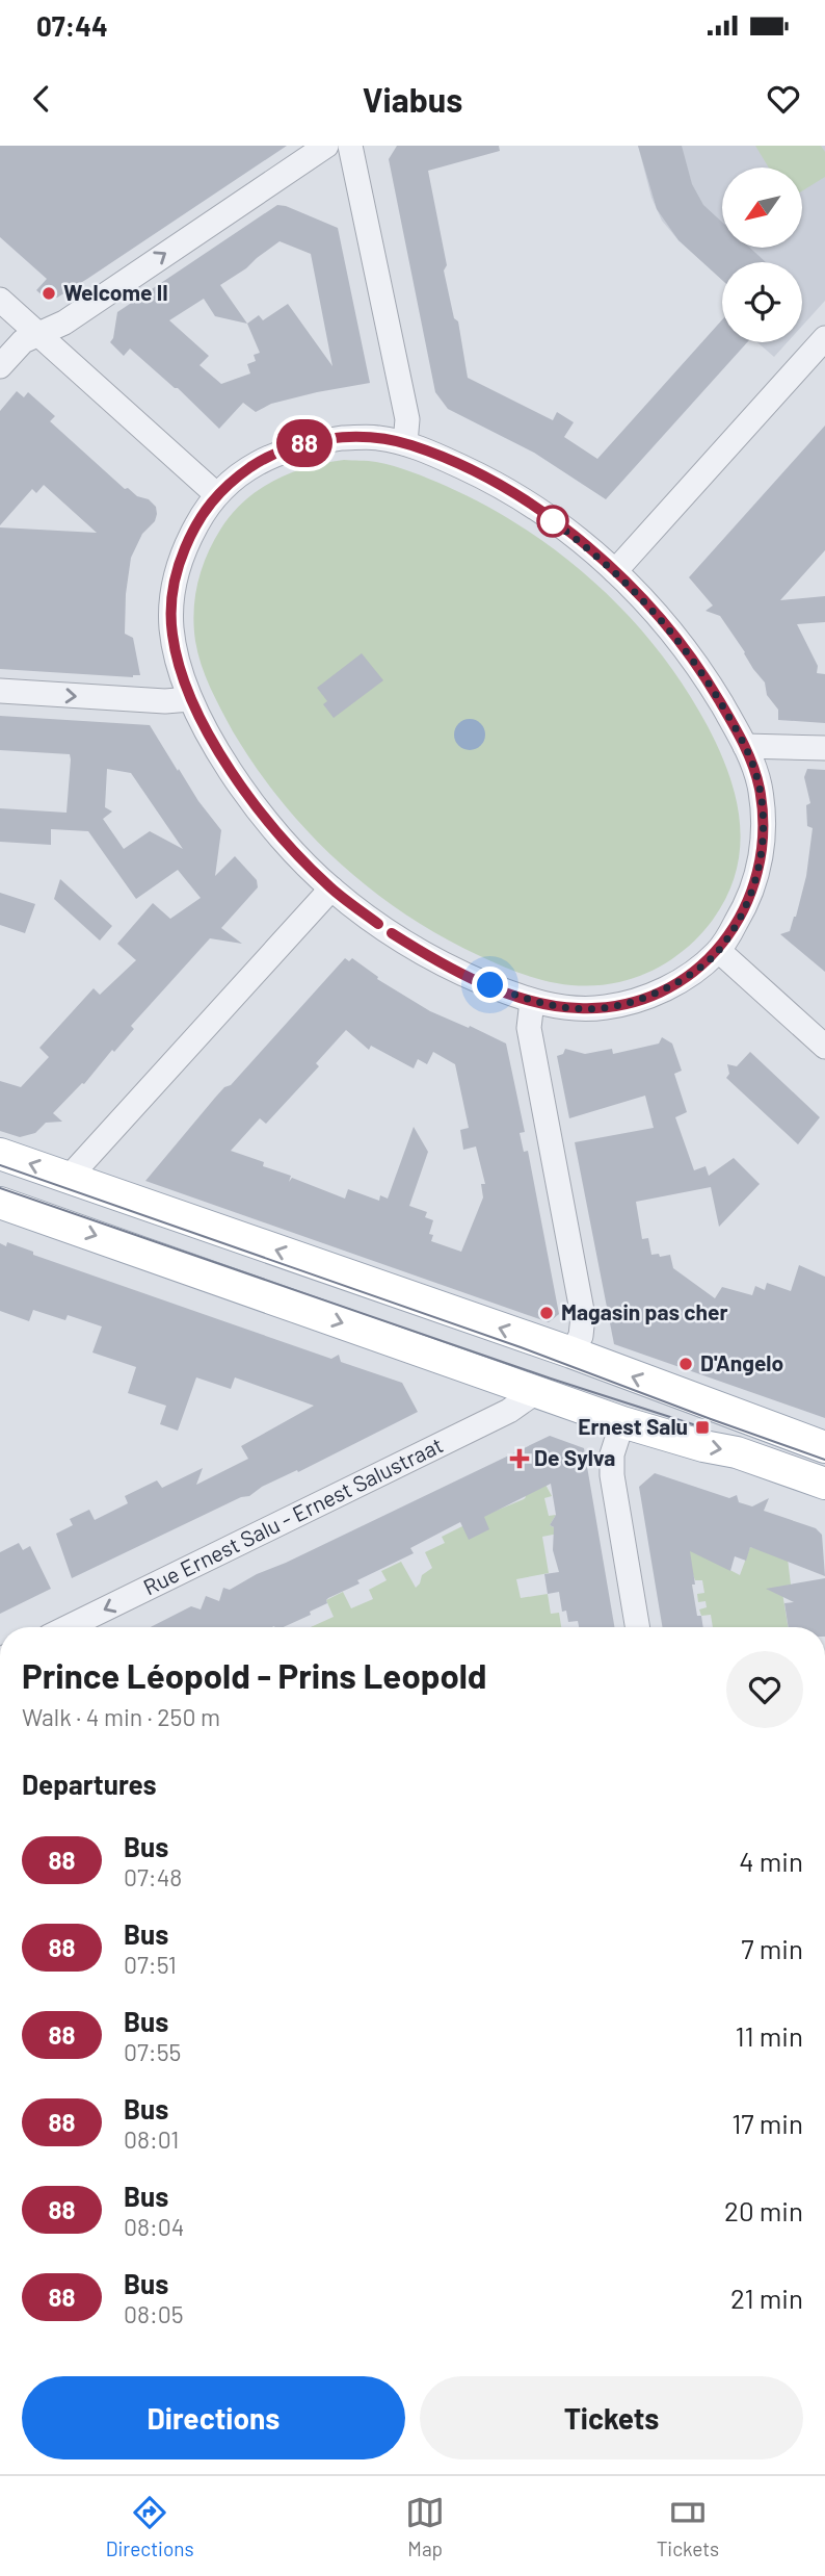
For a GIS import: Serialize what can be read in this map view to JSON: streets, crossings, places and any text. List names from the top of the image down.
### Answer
{
  "streets": {
    "street": ["Rue Ernest Salu - Ernest Salustraat"]
  },
  "one_way": ["Rue Ernest Salu - Ernest Salustraat"],
  "places": {
    "other": ["Welcome II", "Magasin pas cher", "D'Angelo"],
    "transit": ["Ernest Salu"],
    "health": ["De Sylva"]
  },
  "lines": ["bus line 88"],
  "north": "bottom left",
  "page": {
    "status": "07:44",
    "header": "Viabus",
    "on_map": "88",
    "heading": [
      ["Prince Léopold - Prins Leopold", "Walk · 4 min · 250 m"],
      "Departures"
    ],
    "list": [
      {
        "mark": "88",
        "name": "Bus",
        "note": "07:48",
        "value": "4 min"
      },
      {
        "mark": "88",
        "name": "Bus",
        "note": "07:51",
        "value": "7 min"
      },
      {
        "mark": "88",
        "name": "Bus",
        "note": "07:55",
        "value": "11 min"
      },
      {
        "mark": "88",
        "name": "Bus",
        "note": "08:01",
        "value": "17 min"
      },
      {
        "mark": "88",
        "name": "Bus",
        "note": "08:04",
        "value": "20 min"
      },
      {
        "mark": "88",
        "name": "Bus",
        "note": "08:05",
        "value": "21 min"
      }
    ],
    "buttons": ["Directions", "Tickets"],
    "tabs": ["Directions", "Map", "Tickets"]
  }
}
